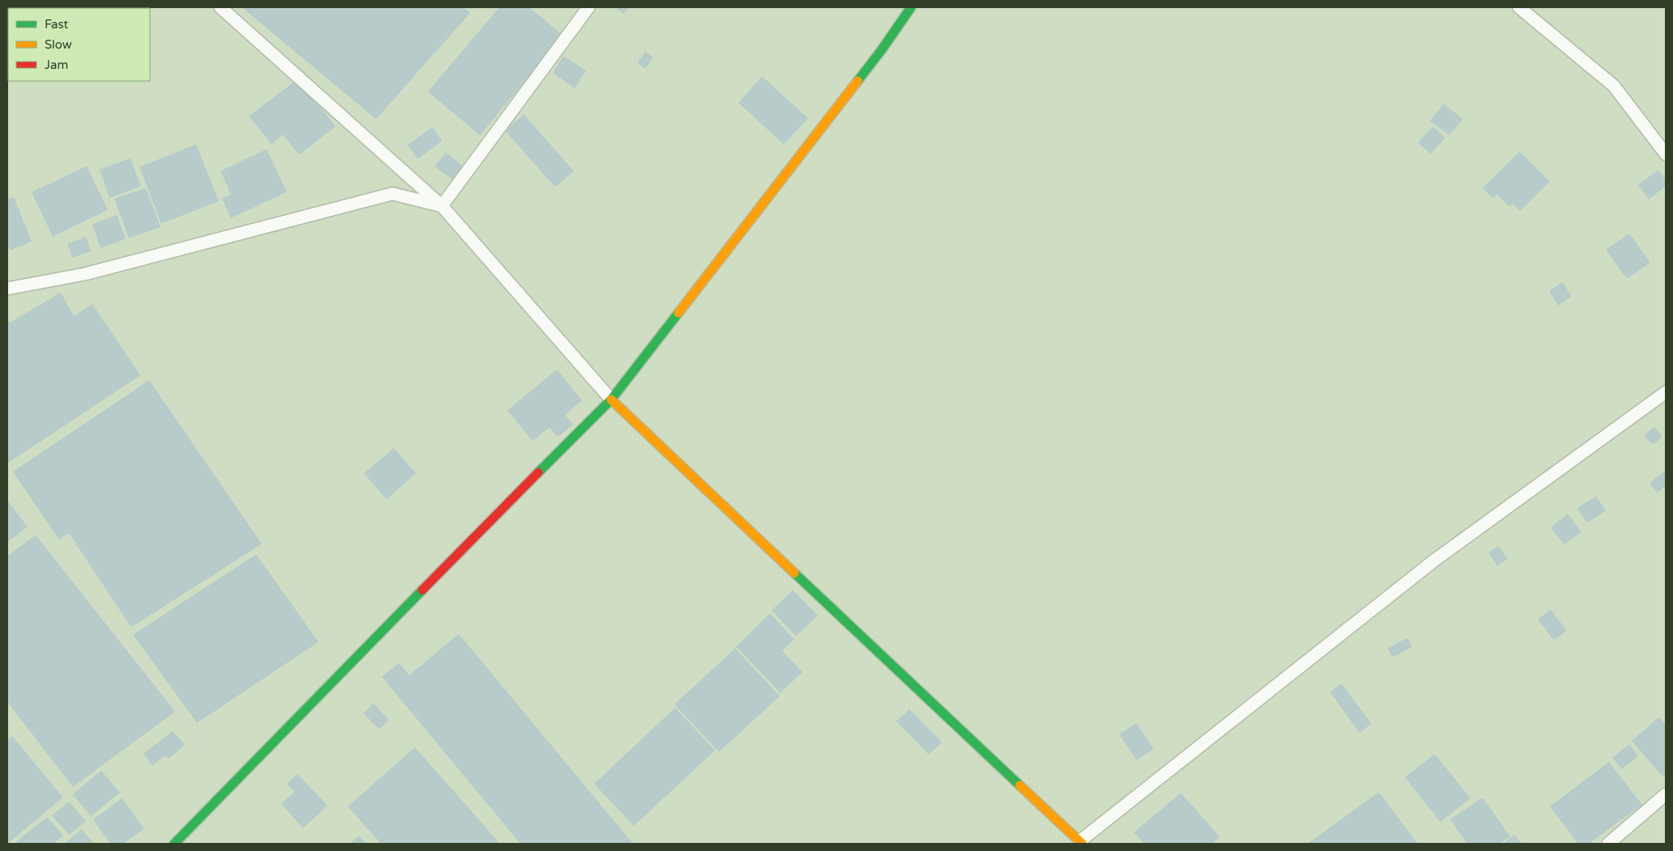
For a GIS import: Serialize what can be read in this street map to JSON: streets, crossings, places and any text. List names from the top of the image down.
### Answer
{
  "legend": ["Fast", "Slow", "Jam"]
}
